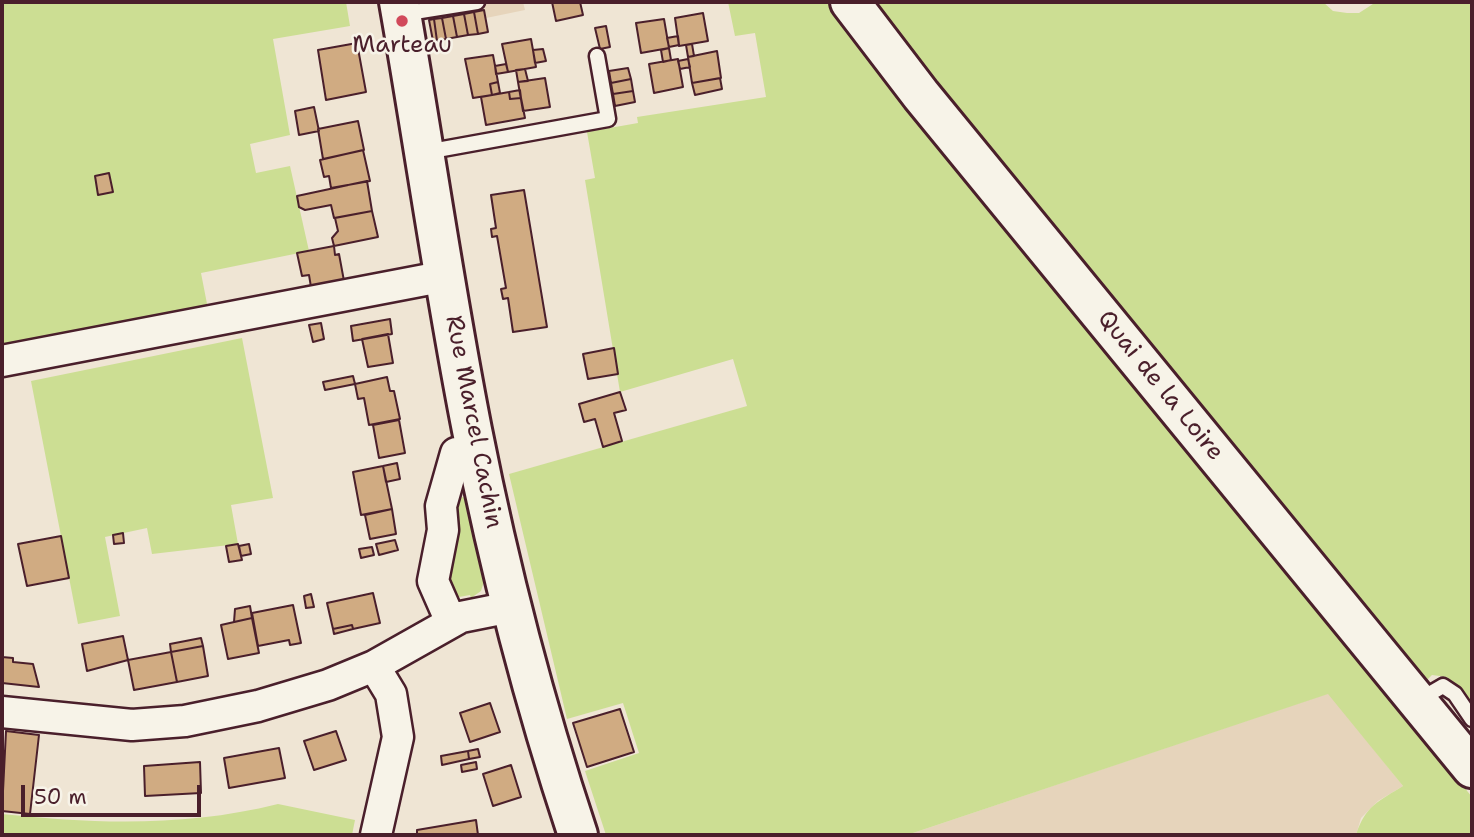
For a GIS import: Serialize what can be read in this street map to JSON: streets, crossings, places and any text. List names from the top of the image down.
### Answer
{
  "streets": {
    "main road": ["Quai de la Loire", "Rue Marcel Cachin"]
  },
  "places": ["Marteau"],
  "scale_bar": "50 m"
}
